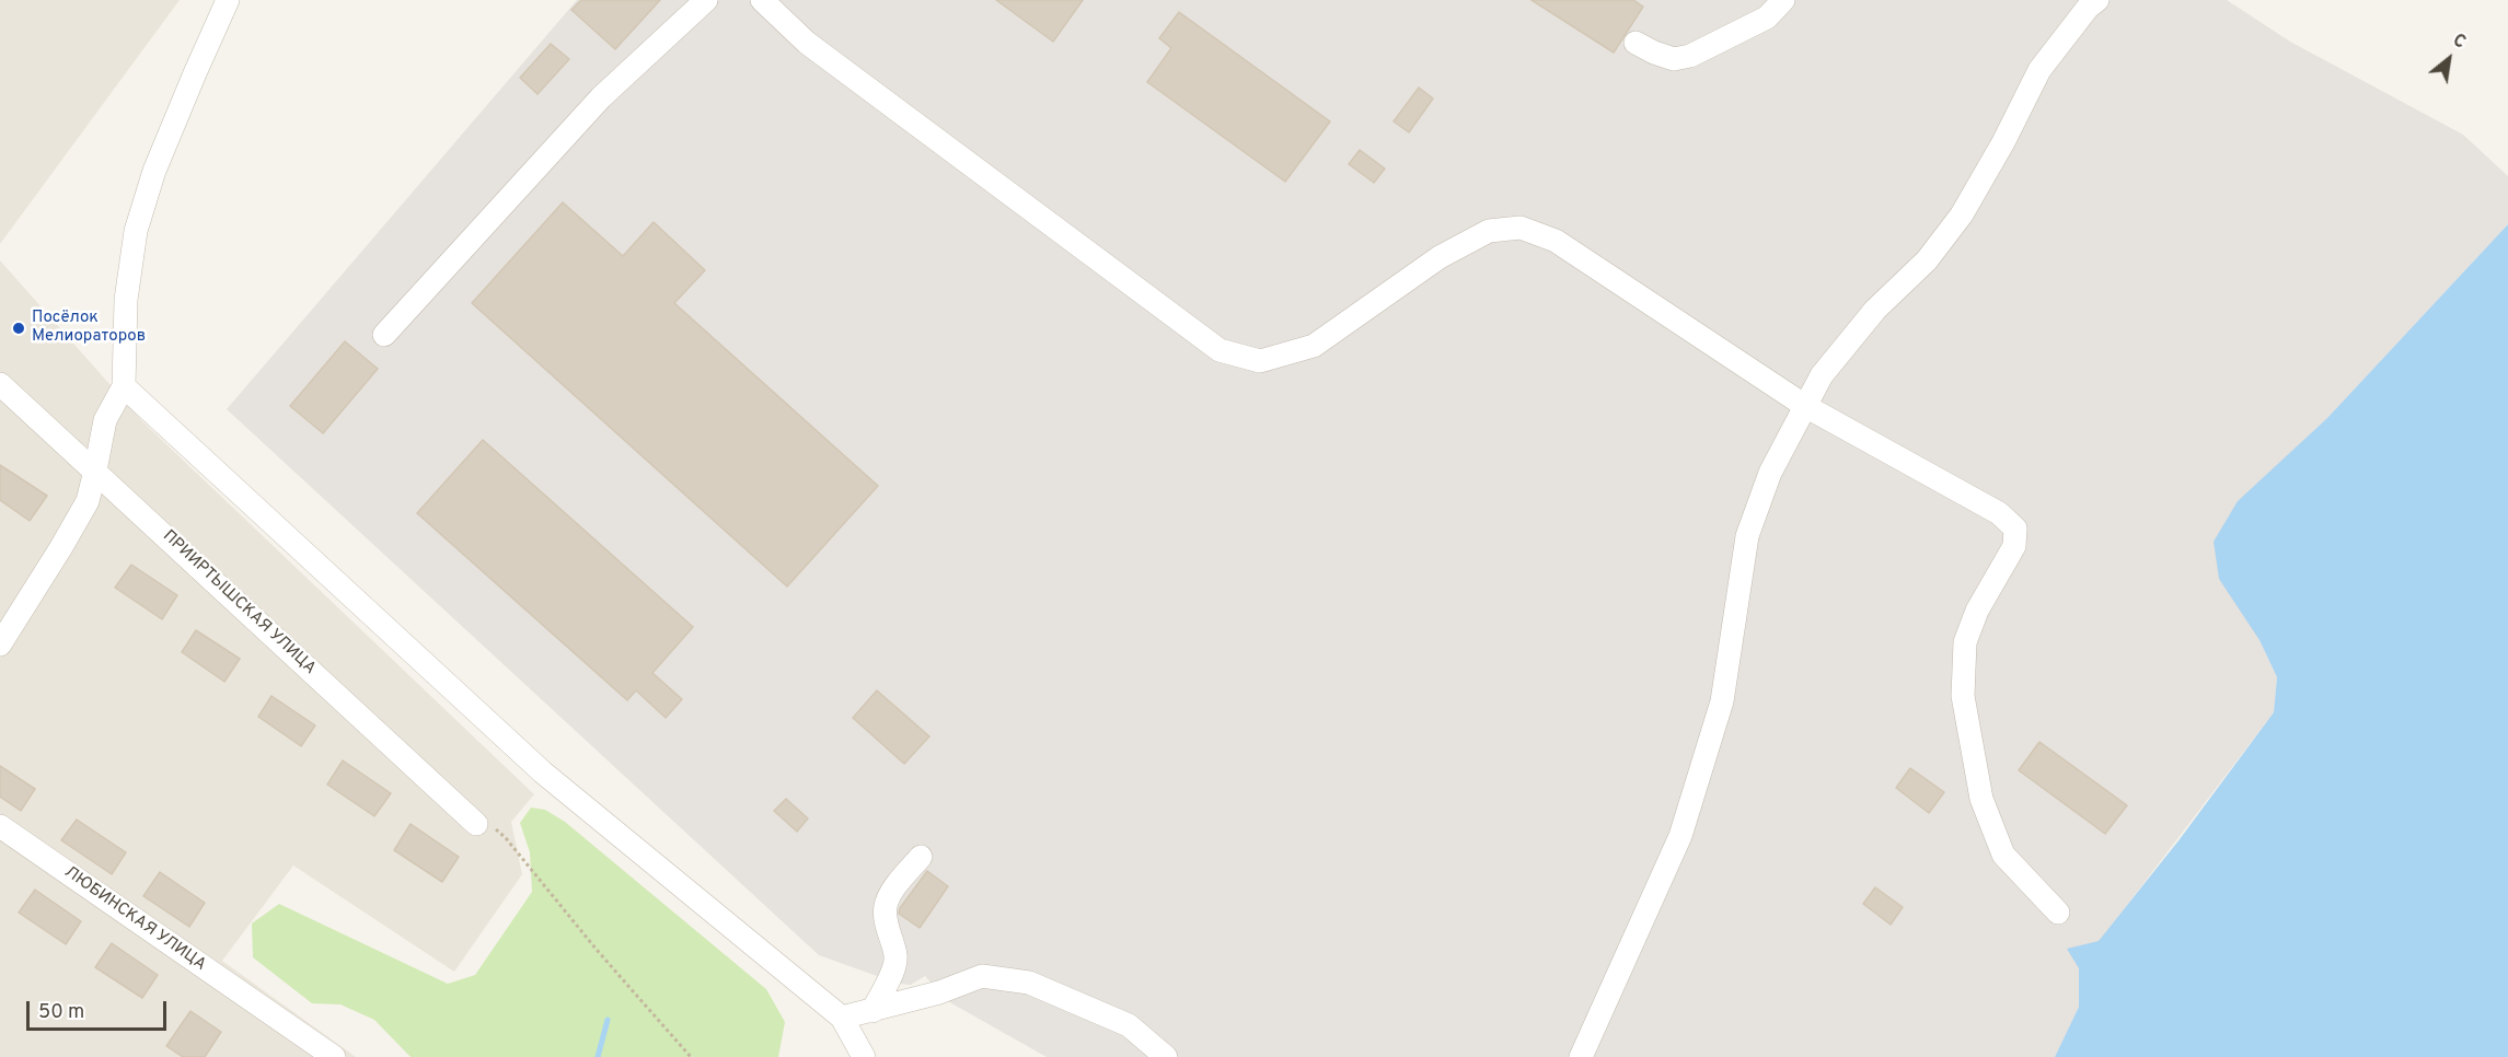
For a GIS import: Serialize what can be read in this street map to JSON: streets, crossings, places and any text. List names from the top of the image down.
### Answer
{
  "streets": {
    "street": ["ПРИИРТЫШСКАЯ УЛИЦА", "ЛЮБИНСКАЯ УЛИЦА"]
  },
  "places": ["Посёлок Мелиораторов"],
  "scale_bar": "50 m",
  "north": "top right"
}
